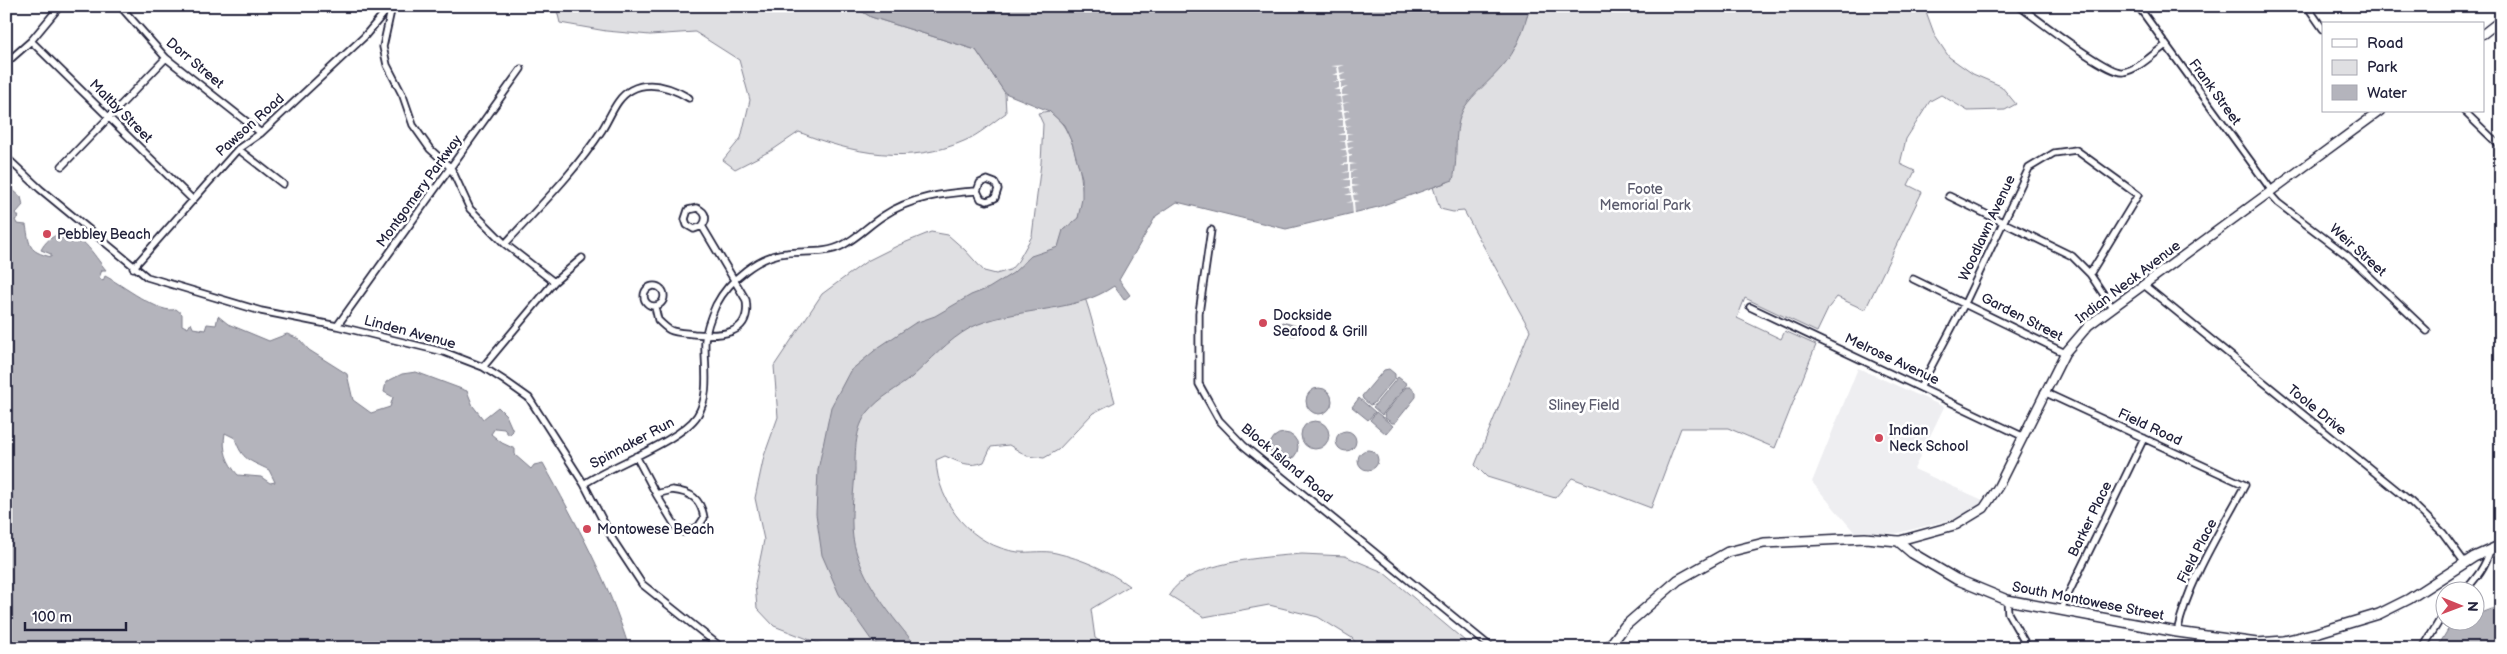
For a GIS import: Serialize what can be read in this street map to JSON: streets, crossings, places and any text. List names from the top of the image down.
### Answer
{
  "streets": {
    "main road": ["South Montowese Street"],
    "street": [
      "Dorr Street",
      "Frank Street",
      "Maltby Street",
      "Pawson Road",
      "Montgomery Parkway",
      "Woodlawn Avenue",
      "Weir Street",
      "Indian Neck Avenue",
      "Garden Street",
      "Linden Avenue",
      "Melrose Avenue",
      "Toole Drive",
      "Field Road",
      "Spinnaker Run",
      "Block Island Road",
      "Barker Place",
      "Field Place"
    ]
  },
  "crossings": [
    ["Dorr Street", "Pawson Road"],
    ["Frank Street", "Weir Street"],
    ["Frank Street", "Indian Neck Avenue"],
    ["Maltby Street", "Pawson Road"],
    ["Pawson Road", "Linden Avenue"],
    ["Montgomery Parkway", "Linden Avenue"],
    ["Woodlawn Avenue", "Garden Street"],
    ["Woodlawn Avenue", "Melrose Avenue"],
    ["Weir Street", "Indian Neck Avenue"],
    ["Indian Neck Avenue", "Garden Street"],
    ["Indian Neck Avenue", "Melrose Avenue"],
    ["Indian Neck Avenue", "Toole Drive"],
    ["Indian Neck Avenue", "Field Road"],
    ["Indian Neck Avenue", "South Montowese Street"],
    ["Linden Avenue", "Spinnaker Run"],
    ["Toole Drive", "South Montowese Street"],
    ["Field Road", "Barker Place"],
    ["Field Road", "Field Place"],
    ["Barker Place", "South Montowese Street"],
    ["Field Place", "South Montowese Street"]
  ],
  "parks": ["Foote Memorial Park", "Sliney Field"],
  "places": [
    "Pebbley Beach",
    "Dockside Seafood & Grill",
    "Indian Neck School",
    "Montowese Beach"
  ],
  "legend": ["Road", "Park", "Water"],
  "scale_bar": "100 m",
  "north": "right"
}
